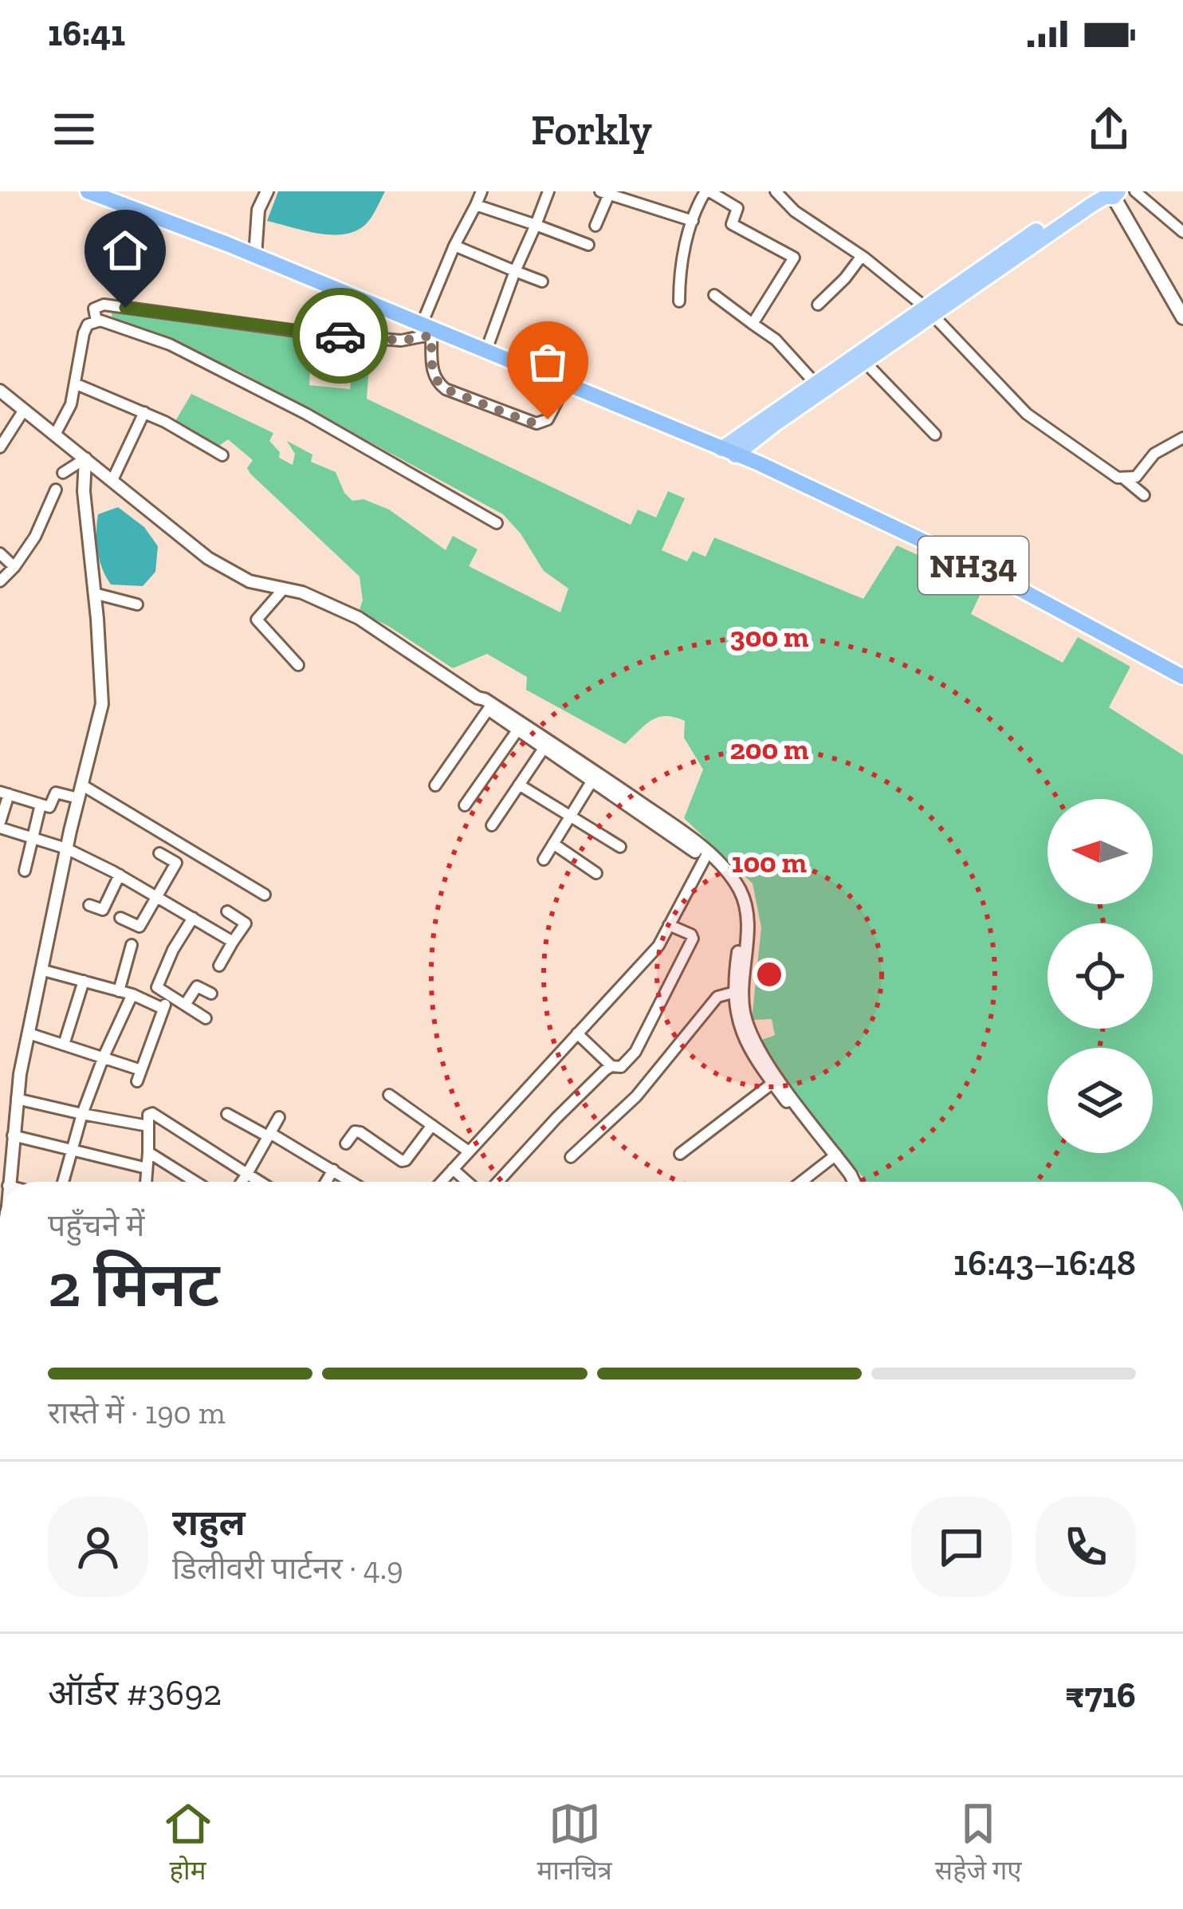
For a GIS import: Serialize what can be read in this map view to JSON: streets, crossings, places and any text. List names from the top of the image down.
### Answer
{
  "streets": {
    "highway": ["NH34"]
  },
  "north": "left",
  "page": {
    "status": "16:41",
    "header": "Forkly",
    "heading": ["2 मिनट", "पहुँचने में", "16:43–16:48"],
    "panel": [
      "राहुल",
      "डिलीवरी पार्टनर · 4.9",
      "ऑर्डर #3692",
      "₹716"
    ],
    "bar": "रास्ते में · 190 m",
    "tabs": ["होम", "मानचित्र", "सहेजे गए"]
  },
  "rings": ["300 m", "200 m", "100 m"]
}
